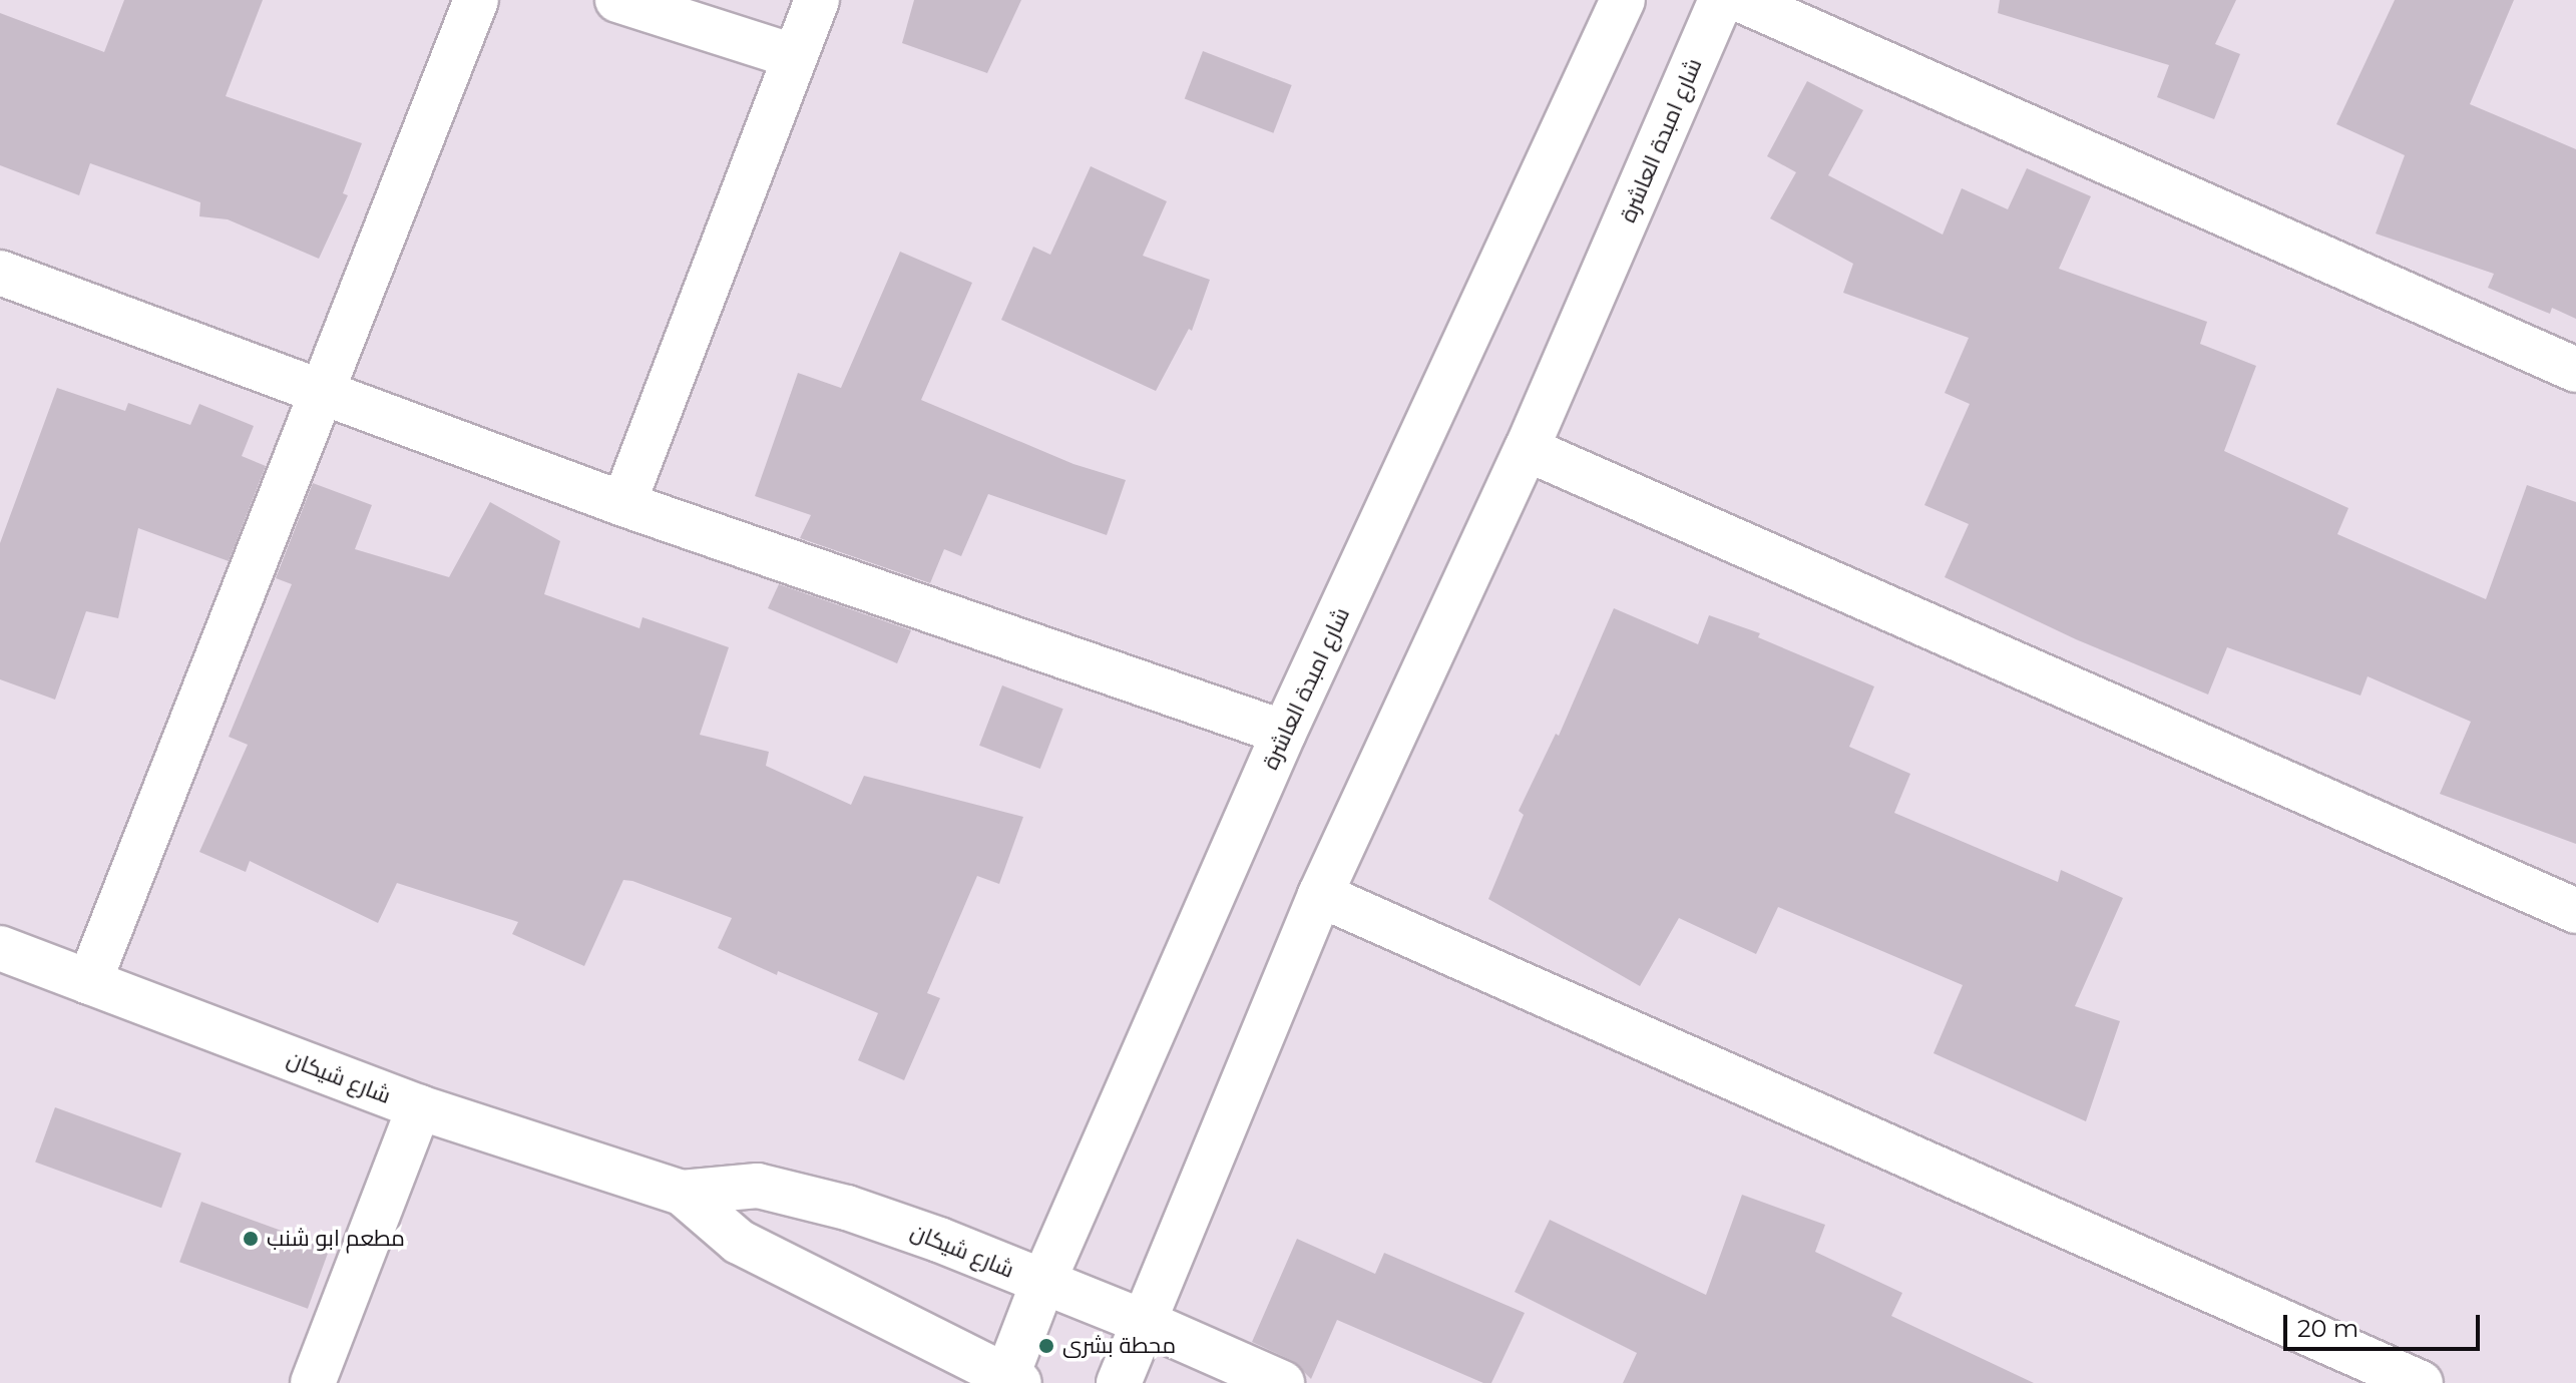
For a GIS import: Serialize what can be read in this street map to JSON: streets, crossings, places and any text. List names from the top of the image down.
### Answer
{
  "streets": {
    "street": ["شارع امبدة العاشرة", "شارع شيكان"]
  },
  "crossings": [
    ["شارع امبدة العاشرة", "شارع شيكان"]
  ],
  "places": ["مطعم ابو شنب", "محطة بشرى"],
  "scale_bar": "20 m"
}
